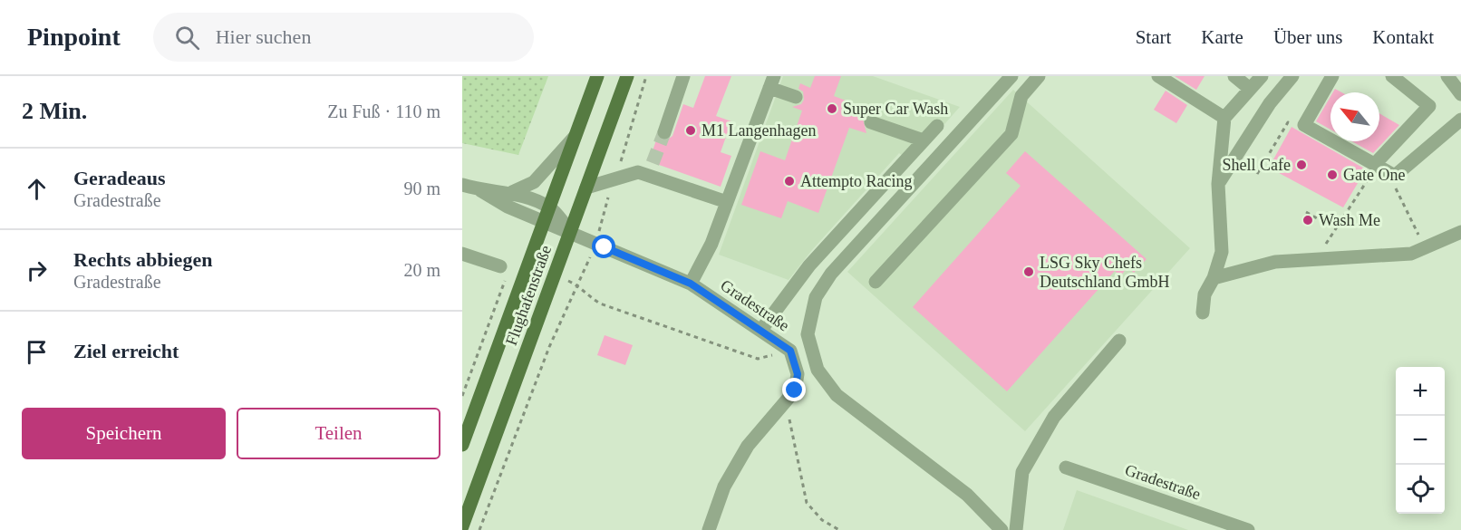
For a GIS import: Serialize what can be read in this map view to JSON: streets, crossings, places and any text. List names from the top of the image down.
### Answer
{
  "streets": {
    "main road": ["Flughafenstraße"],
    "street": ["Gradestraße"]
  },
  "crossings": [
    ["Flughafenstraße", "Gradestraße"]
  ],
  "places": [
    "Super Car Wash",
    "M1 Langenhagen",
    "Shell Cafe",
    "Gate One",
    "Attempto Racing",
    "Wash Me",
    "LSG Sky Chefs Deutschland GmbH"
  ],
  "north": "top left",
  "page": {
    "header": "Pinpoint",
    "search": "Hier suchen",
    "nav": [
      "Start",
      "Karte",
      "Über uns",
      "Kontakt"
    ],
    "heading": ["2 Min.", "Zu Fuß · 110 m"],
    "list": [
      ["Geradeaus", "Gradestraße", "90 m"],
      ["Rechts abbiegen", "Gradestraße", "20 m"],
      "Ziel erreicht"
    ],
    "map_buttons": ["+", "−"],
    "buttons": ["Speichern", "Teilen"]
  }
}
